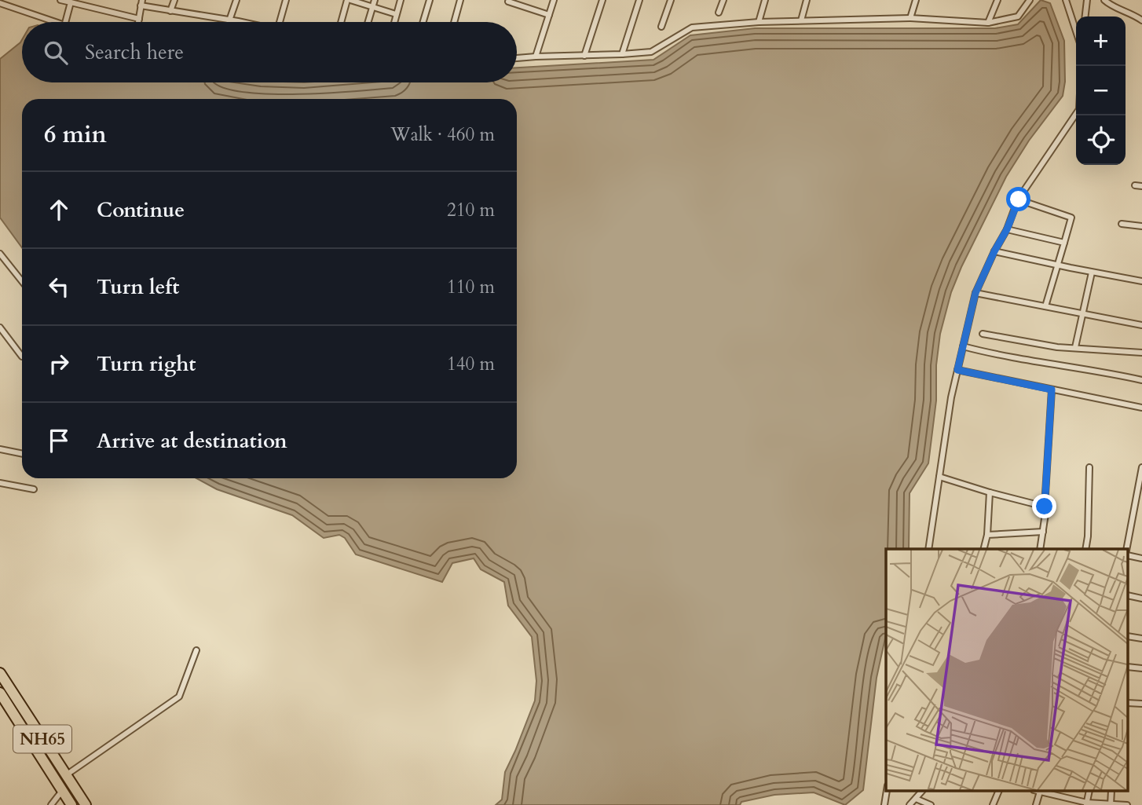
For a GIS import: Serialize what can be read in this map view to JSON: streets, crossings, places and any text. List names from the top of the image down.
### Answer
{
  "streets": {
    "highway": ["NH65"]
  },
  "page": {
    "map_buttons": ["+", "−"],
    "search": "Search here",
    "heading": ["6 min", "Walk · 460 m"],
    "list": [
      ["Continue", "210 m"],
      ["Turn left", "110 m"],
      ["Turn right", "140 m"],
      "Arrive at destination"
    ]
  }
}
